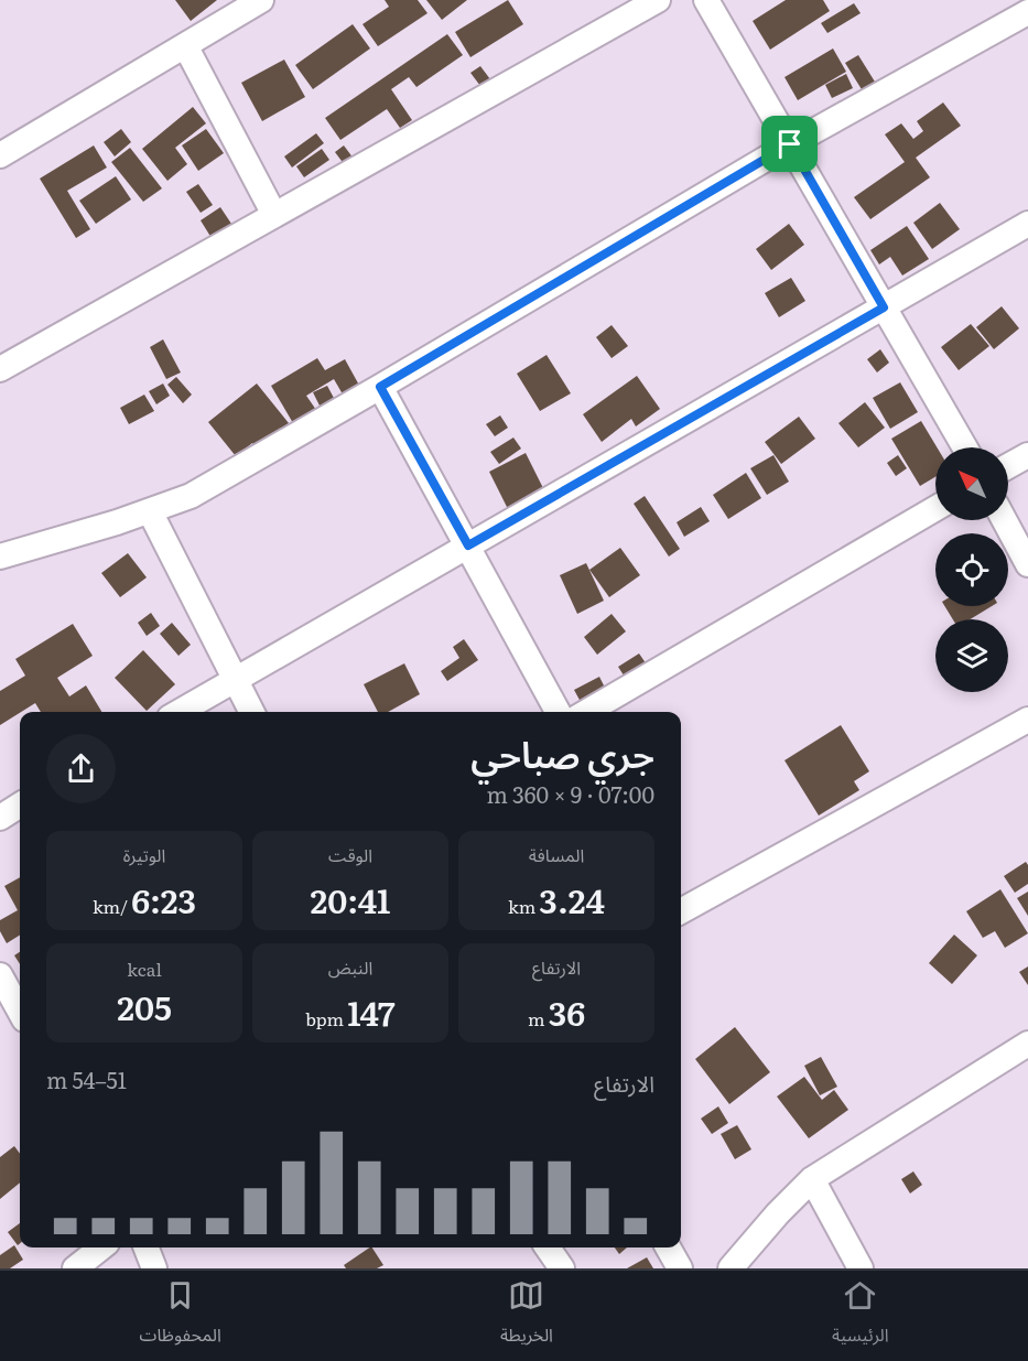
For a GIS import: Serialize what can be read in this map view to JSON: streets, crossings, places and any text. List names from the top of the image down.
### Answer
{
  "north": "top left",
  "page": {
    "heading": ["جري صباحي", "07:00 · 9 × 360 m"],
    "stats": [
      ["المسافة", "3.24 km"],
      ["الوقت", "20:41"],
      ["الوتيرة", "6:23 /km"],
      ["الارتفاع", "36 m"],
      ["النبض", "147 bpm"],
      ["kcal", "205"]
    ],
    "chart": ["الارتفاع", "51–54 m"],
    "tabs": ["الرئيسية", "الخريطة", "المحفوظات"]
  }
}
